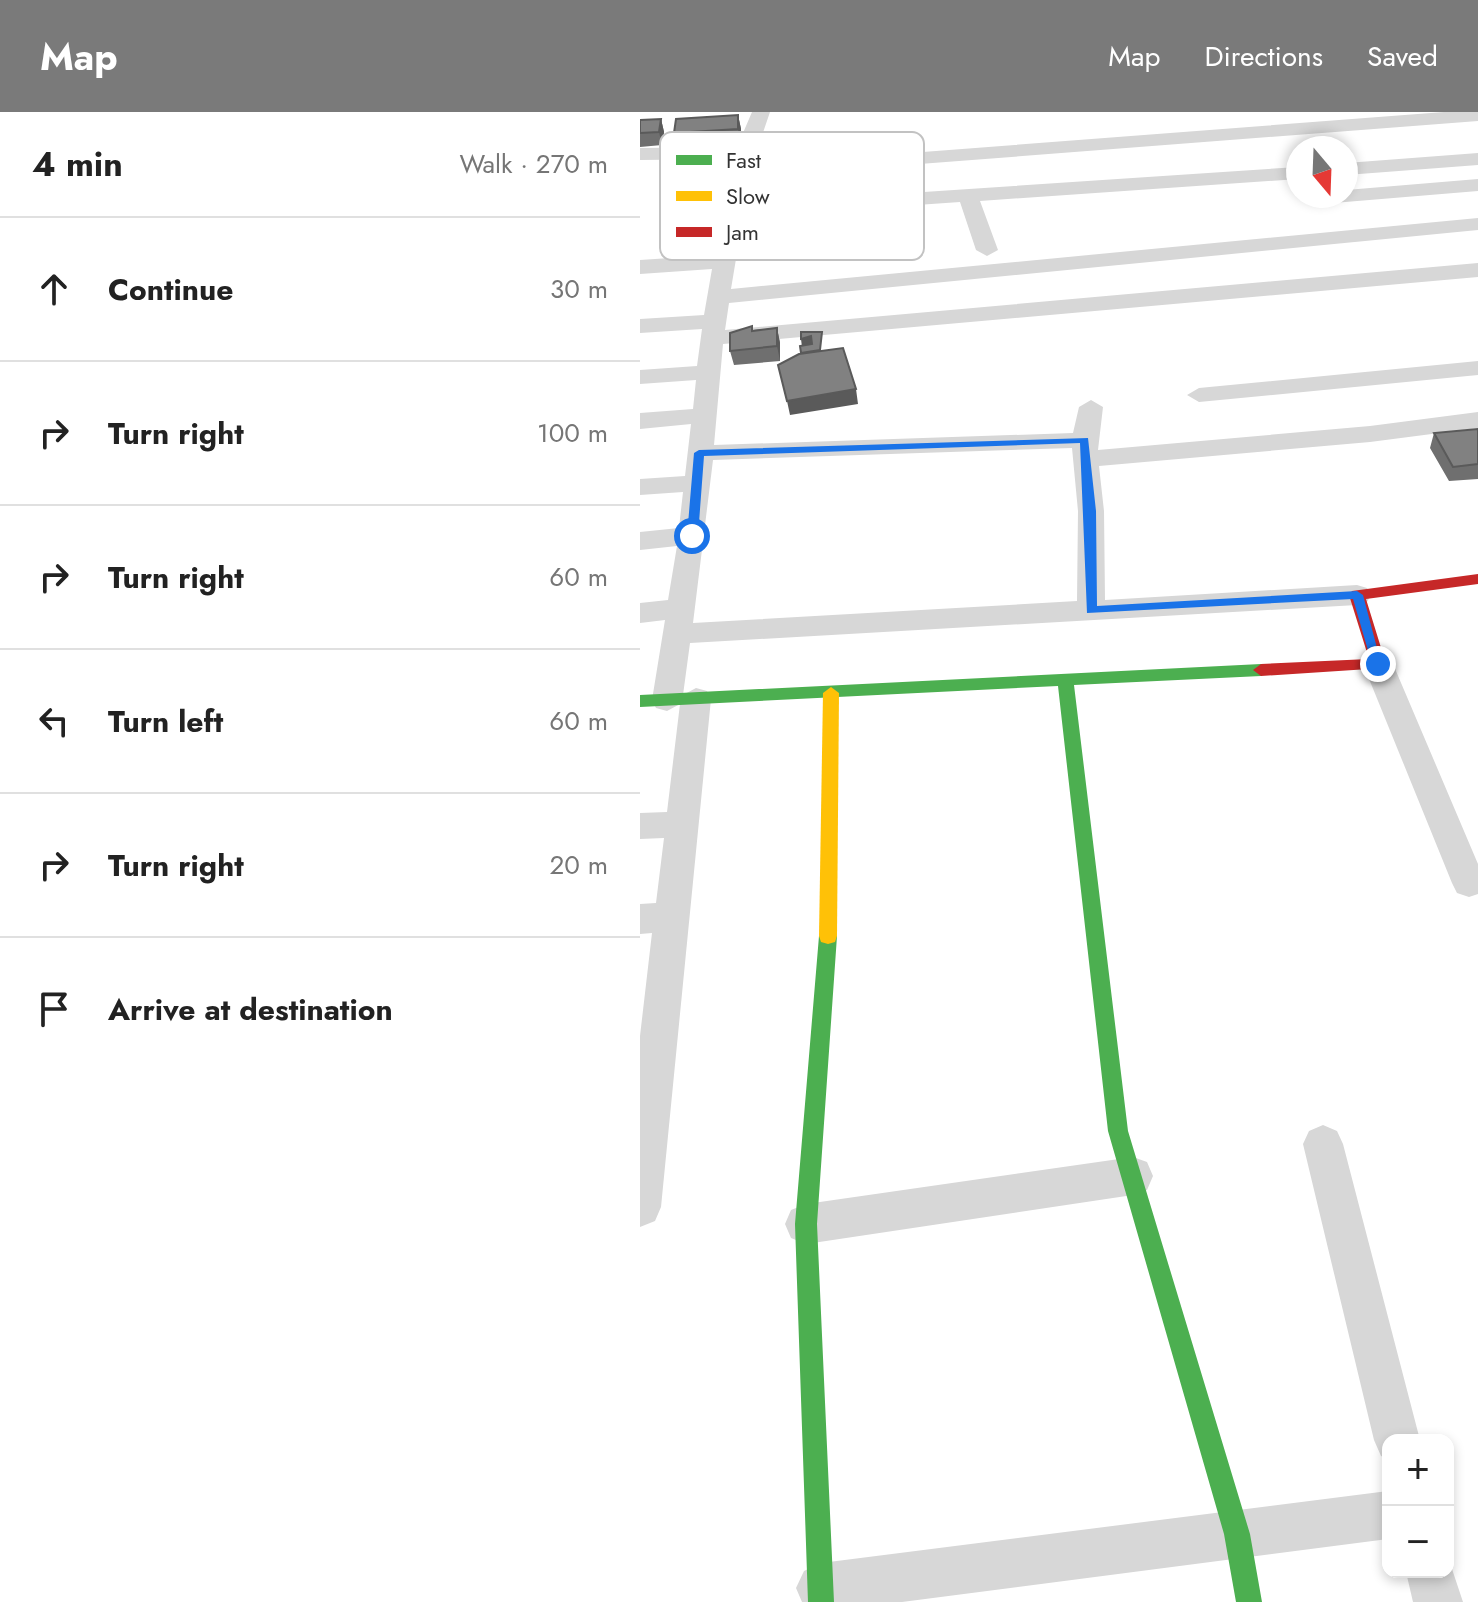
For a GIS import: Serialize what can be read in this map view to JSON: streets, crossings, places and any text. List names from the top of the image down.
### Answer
{
  "legend": ["Fast", "Slow", "Jam"],
  "north": "bottom",
  "page": {
    "header": "Map",
    "nav": ["Map", "Directions", "Saved"],
    "heading": ["4 min", "Walk · 270 m"],
    "list": [
      ["Continue", "30 m"],
      ["Turn right", "100 m"],
      ["Turn right", "60 m"],
      ["Turn left", "60 m"],
      ["Turn right", "20 m"],
      "Arrive at destination"
    ],
    "map_buttons": ["+", "−"]
  }
}
